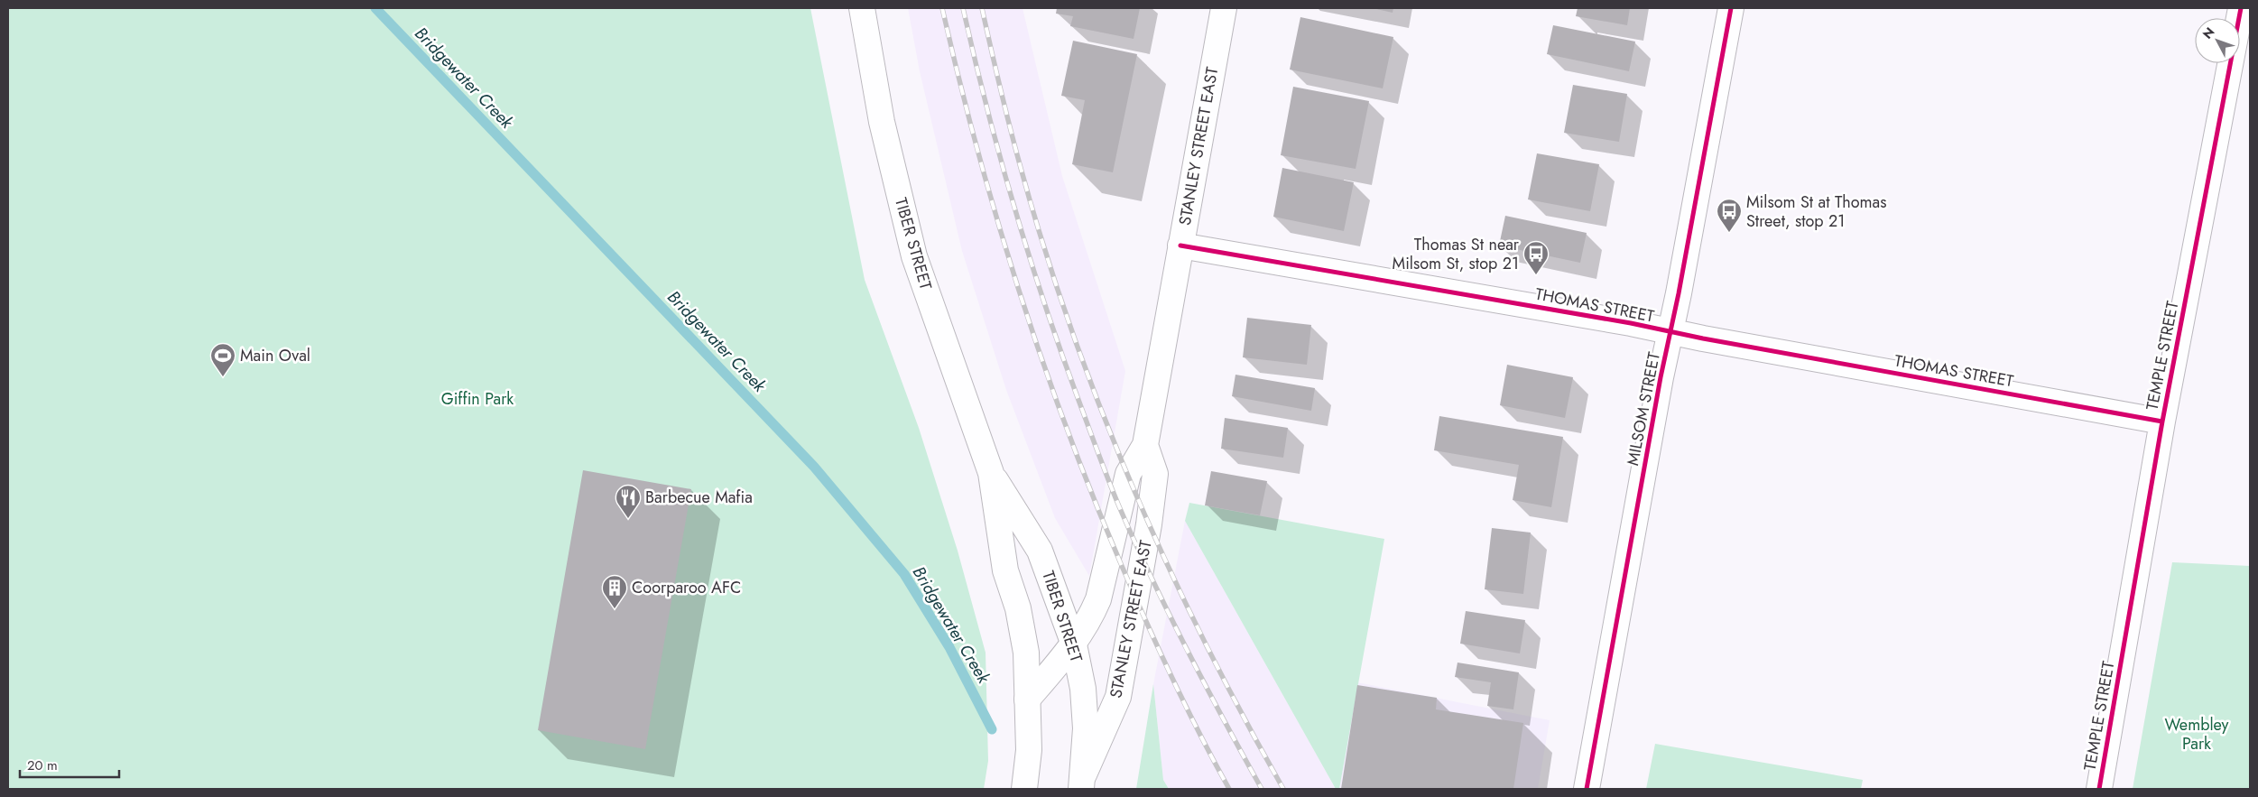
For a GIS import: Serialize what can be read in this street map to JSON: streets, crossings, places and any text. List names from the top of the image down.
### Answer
{
  "streets": {
    "street": [
      "STANLEY STREET EAST",
      "TIBER STREET",
      "THOMAS STREET",
      "TEMPLE STREET",
      "MILSOM STREET"
    ]
  },
  "crossings": [
    ["STANLEY STREET EAST", "TIBER STREET"],
    ["STANLEY STREET EAST", "THOMAS STREET"],
    ["THOMAS STREET", "TEMPLE STREET"],
    ["THOMAS STREET", "MILSOM STREET"]
  ],
  "water": ["Bridgewater Creek"],
  "parks": ["Giffin Park", "Wembley Park"],
  "places": {
    "bus stop": ["Milsom St at Thomas Street, stop 21", "Thomas St near Milsom St, stop 21"],
    "sports": ["Main Oval"],
    "restaurant": ["Barbecue Mafia"],
    "building": ["Coorparoo AFC"]
  },
  "scale_bar": "20 m",
  "north": "top left"
}
